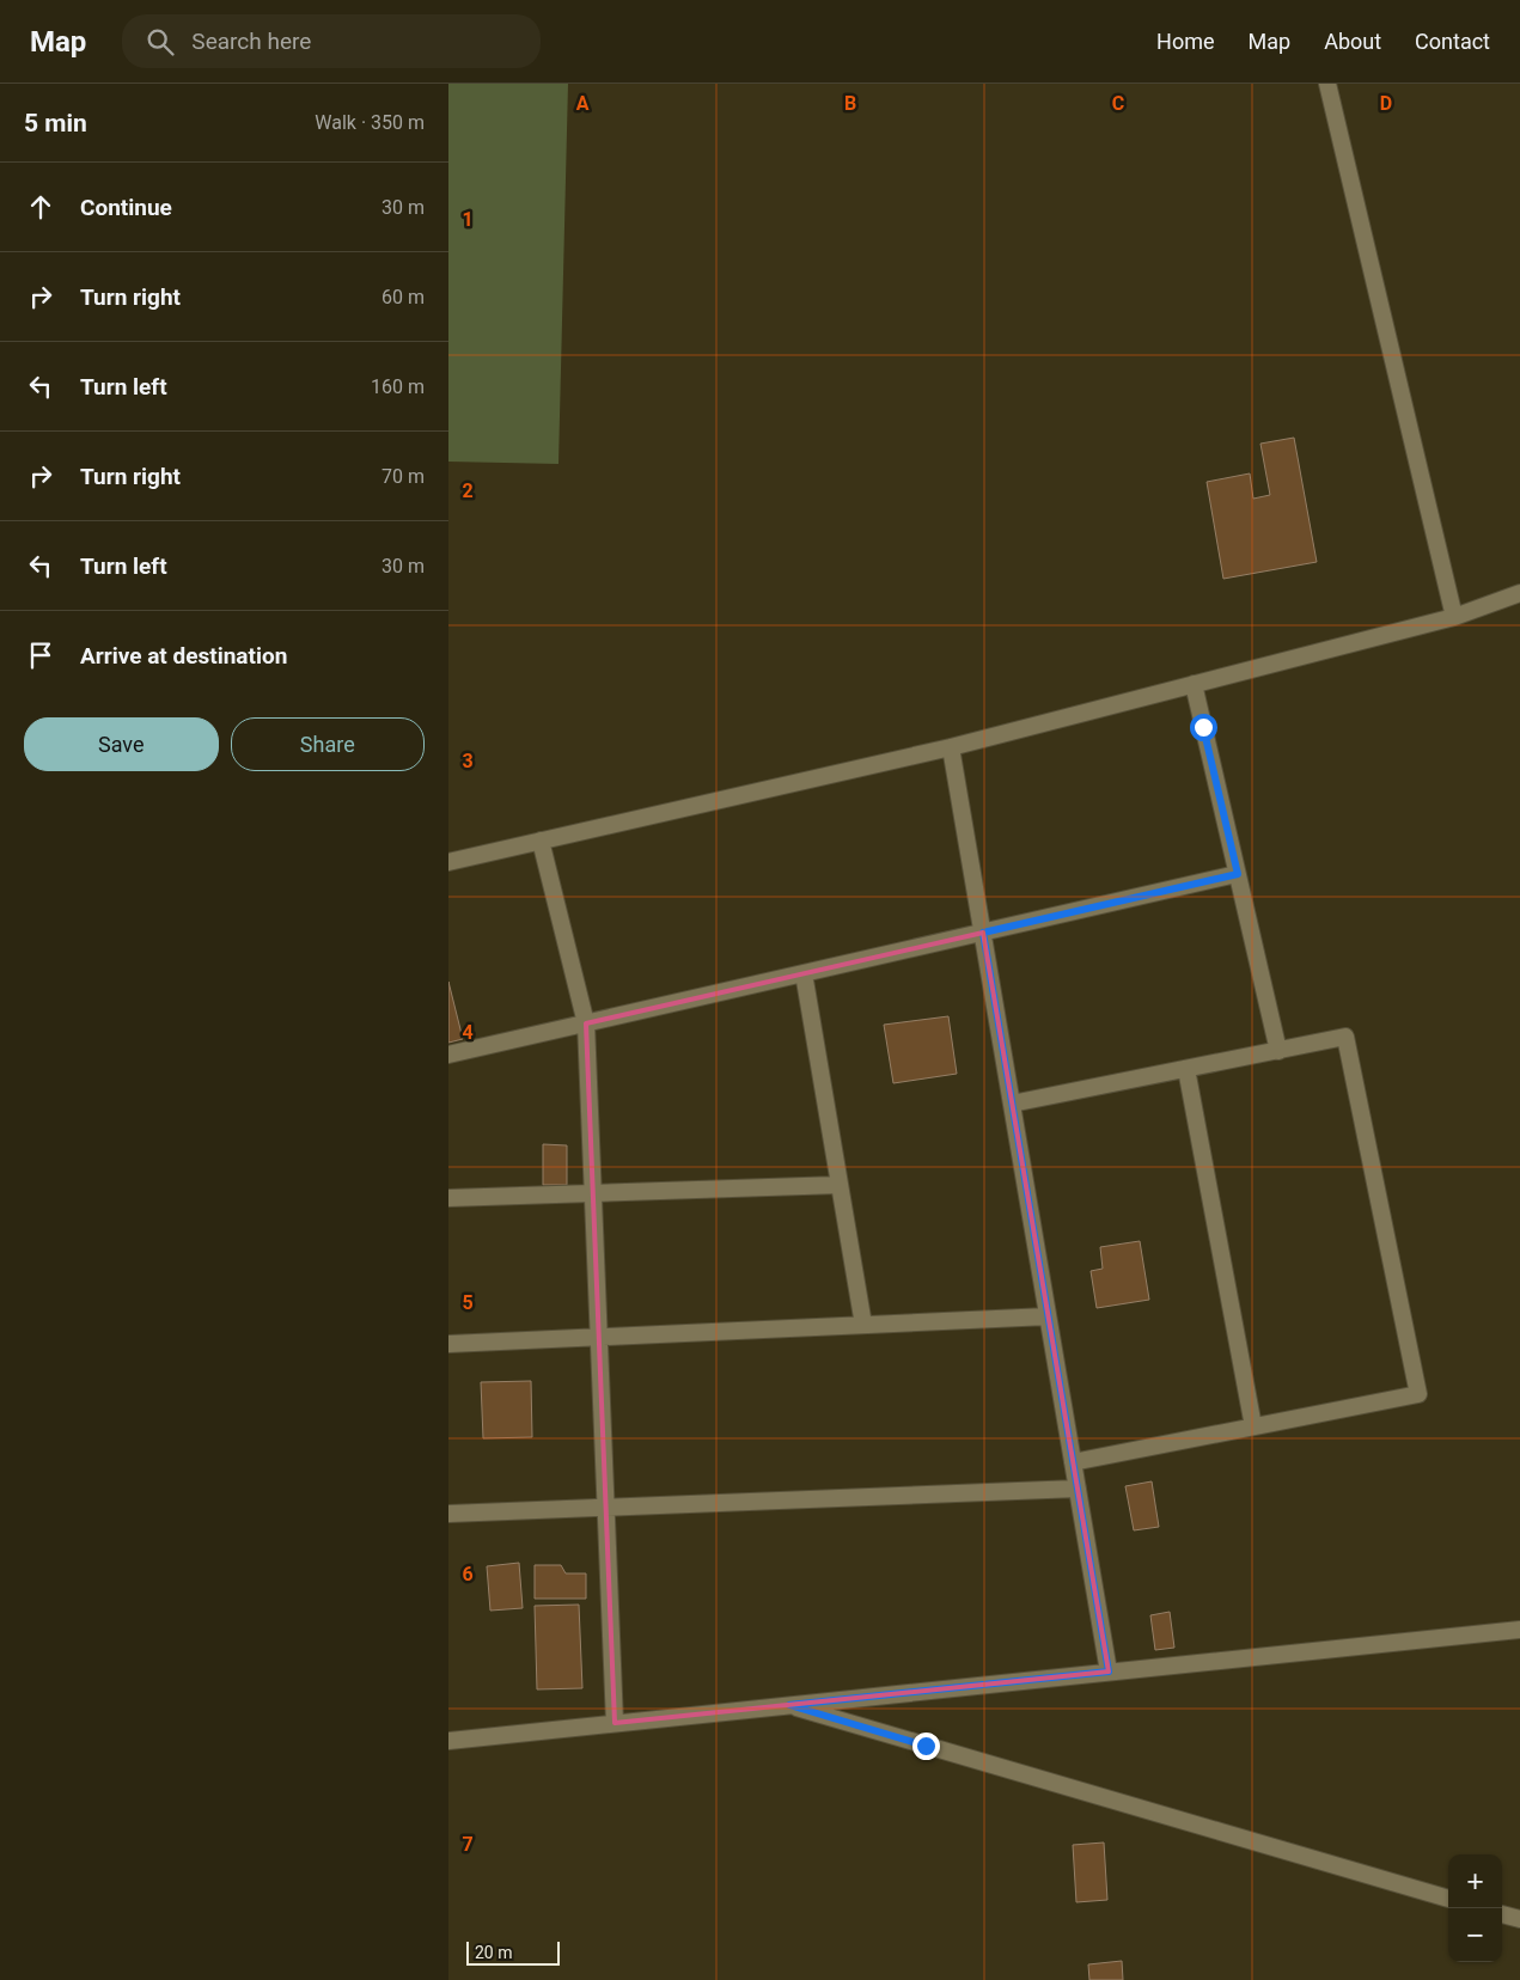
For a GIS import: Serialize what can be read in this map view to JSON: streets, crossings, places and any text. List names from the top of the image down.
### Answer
{
  "scale_bar": "20 m",
  "page": {
    "header": "Map",
    "search": "Search here",
    "nav": [
      "Home",
      "Map",
      "About",
      "Contact"
    ],
    "heading": ["5 min", "Walk · 350 m"],
    "list": [
      ["Continue", "30 m"],
      ["Turn right", "60 m"],
      ["Turn left", "160 m"],
      ["Turn right", "70 m"],
      ["Turn left", "30 m"],
      "Arrive at destination"
    ],
    "buttons": ["Save", "Share"],
    "map_buttons": ["+", "−"],
    "scale": "20 m"
  },
  "grid": {
    "columns": [
      "A",
      "B",
      "C",
      "D"
    ],
    "rows": [
      "1",
      "2",
      "3",
      "4",
      "5",
      "6",
      "7"
    ]
  }
}
